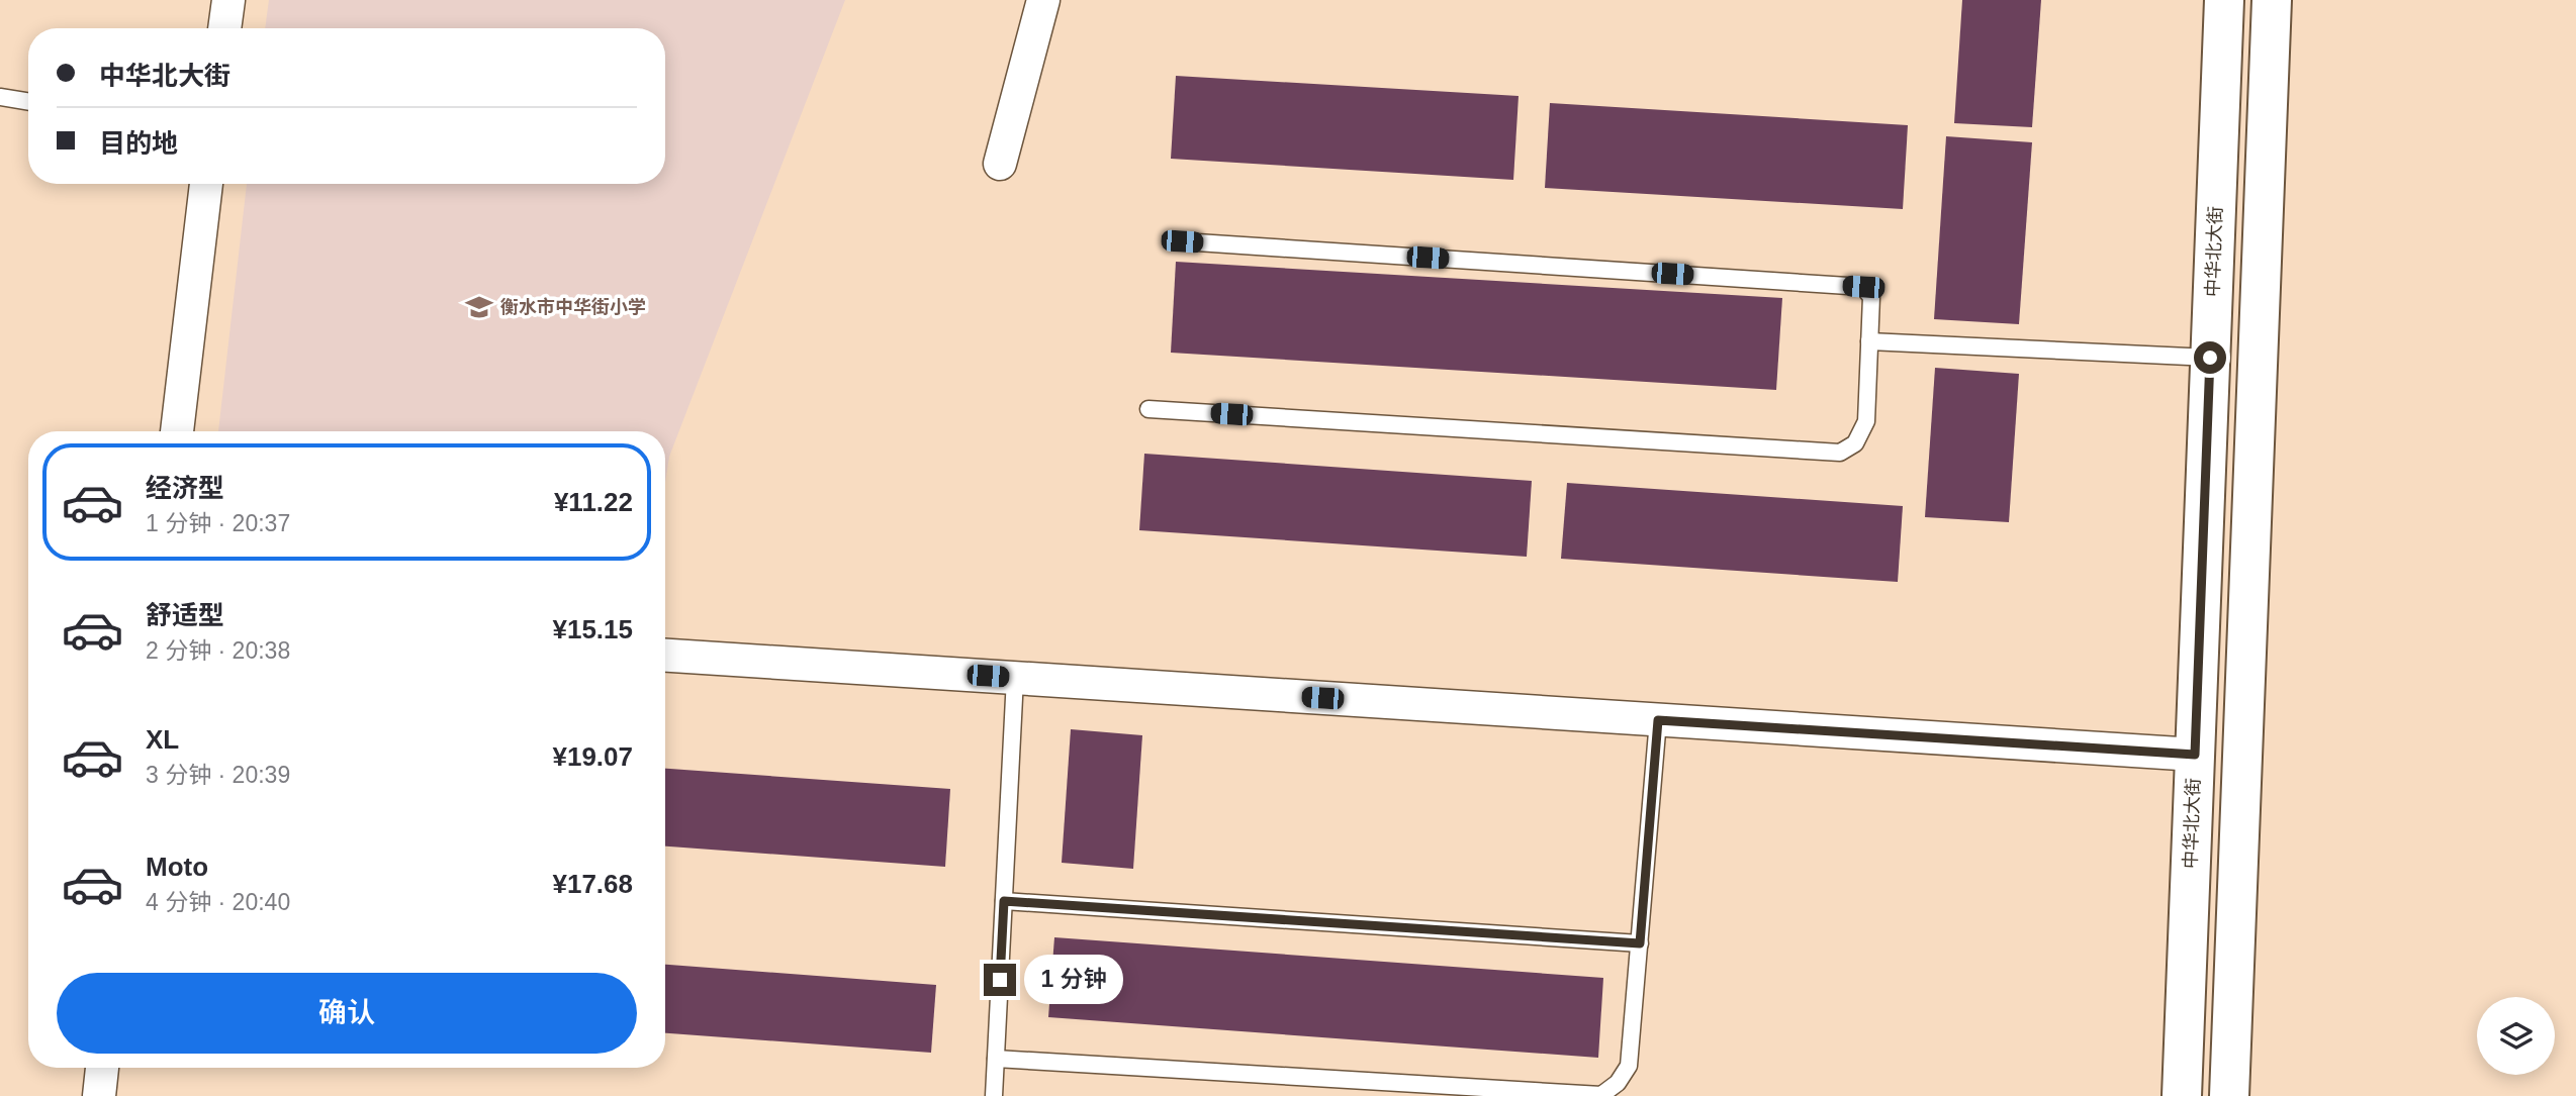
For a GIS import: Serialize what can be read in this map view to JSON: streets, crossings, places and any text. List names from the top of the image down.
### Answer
{
  "streets": {
    "main road": ["中华北大街"]
  },
  "places": {
    "school or university": ["衡水市中华街小学"]
  },
  "page": {
    "banner": ["中华北大街", "目的地"],
    "list": [
      {
        "name": "经济型",
        "note": "1 分钟 · 20:37",
        "value": "¥11.22"
      },
      {
        "name": "舒适型",
        "note": "2 分钟 · 20:38",
        "value": "¥15.15"
      },
      {
        "name": "XL",
        "note": "3 分钟 · 20:39",
        "value": "¥19.07"
      },
      {
        "name": "Moto",
        "note": "4 分钟 · 20:40",
        "value": "¥17.68"
      }
    ],
    "bubble": "1 分钟",
    "buttons": "确认"
  }
}
